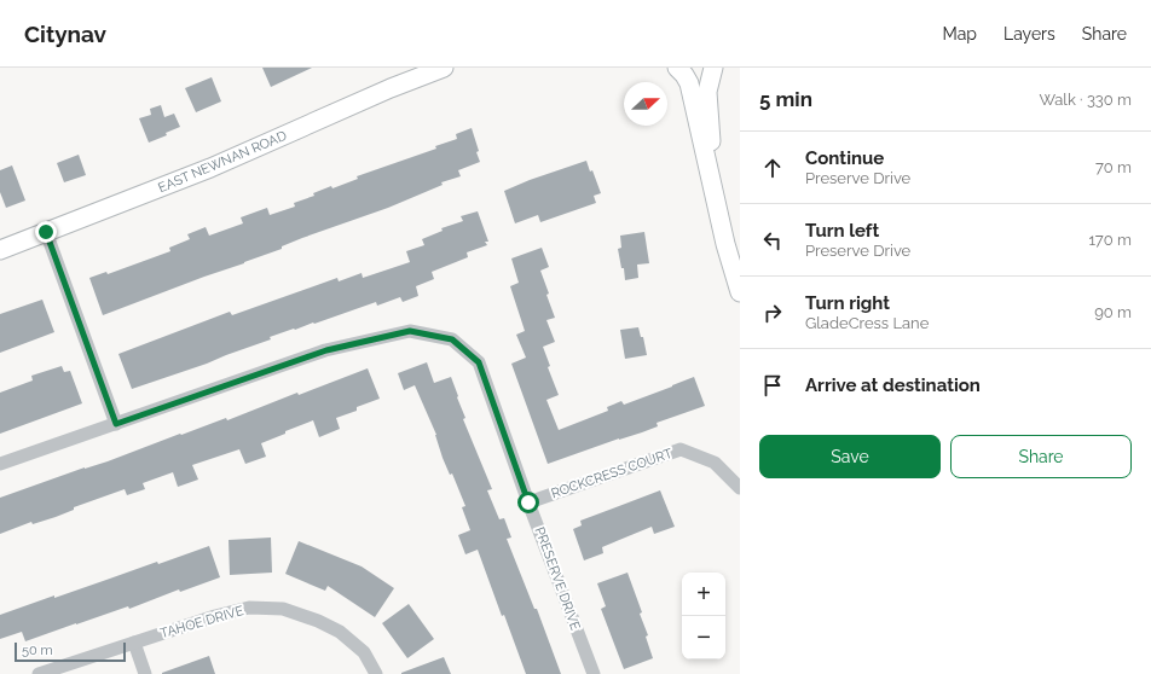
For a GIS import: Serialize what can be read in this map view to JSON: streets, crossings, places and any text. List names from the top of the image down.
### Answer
{
  "streets": {
    "street": [
      "EAST NEWNAN ROAD",
      "ROCKCRESS COURT",
      "PRESERVE DRIVE",
      "TAHOE DRIVE"
    ]
  },
  "crossings": [
    ["ROCKCRESS COURT", "PRESERVE DRIVE"]
  ],
  "scale_bar": "50 m",
  "north": "right",
  "page": {
    "header": "Citynav",
    "nav": ["Map", "Layers", "Share"],
    "heading": ["5 min", "Walk · 330 m"],
    "list": [
      ["Continue", "Preserve Drive", "70 m"],
      ["Turn left", "Preserve Drive", "170 m"],
      ["Turn right", "GladeCress Lane", "90 m"],
      "Arrive at destination"
    ],
    "buttons": ["Save", "Share"],
    "map_buttons": ["+", "−"],
    "scale": "50 m"
  }
}
